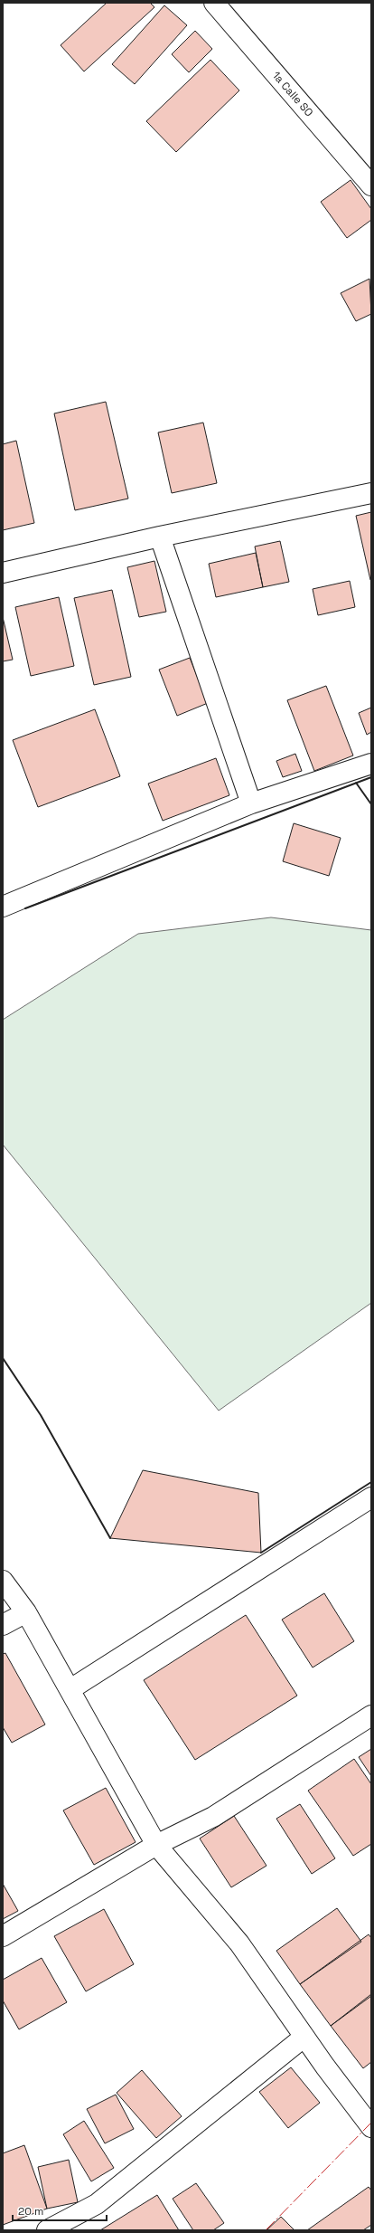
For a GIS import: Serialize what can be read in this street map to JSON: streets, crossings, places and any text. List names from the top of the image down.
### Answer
{
  "streets": {
    "street": ["1a Calle SO"]
  },
  "scale_bar": "20 m"
}
